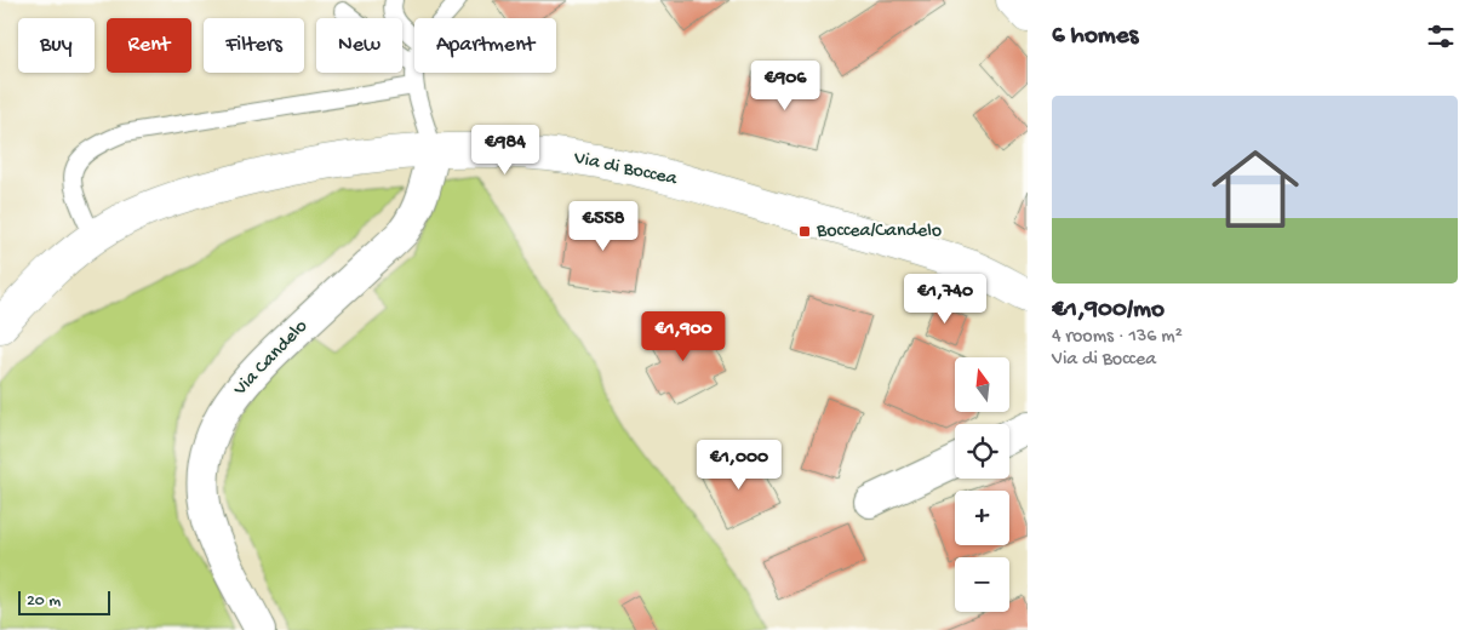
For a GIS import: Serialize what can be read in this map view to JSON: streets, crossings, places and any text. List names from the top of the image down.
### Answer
{
  "streets": {
    "main road": ["Via di Boccea"],
    "street": ["Via Candelo"]
  },
  "crossings": [
    ["Via di Boccea", "Via Candelo"]
  ],
  "places": {
    "transit": ["Boccea/Candelo"]
  },
  "scale_bar": "20 m",
  "north": "top",
  "page": {
    "heading": "6 homes",
    "chip": [
      "Buy",
      "Rent",
      "Filters",
      "New",
      "Apartment"
    ],
    "price": [
      "€906",
      "€984",
      "€558",
      "€1,740",
      "€1,900",
      "€1,000"
    ],
    "list": [
      {
        "name": "€1,900/mo",
        "note": "4 rooms · 136 m² · Via di Boccea"
      }
    ],
    "map_buttons": ["+", "−"],
    "scale": "20 m"
  }
}
